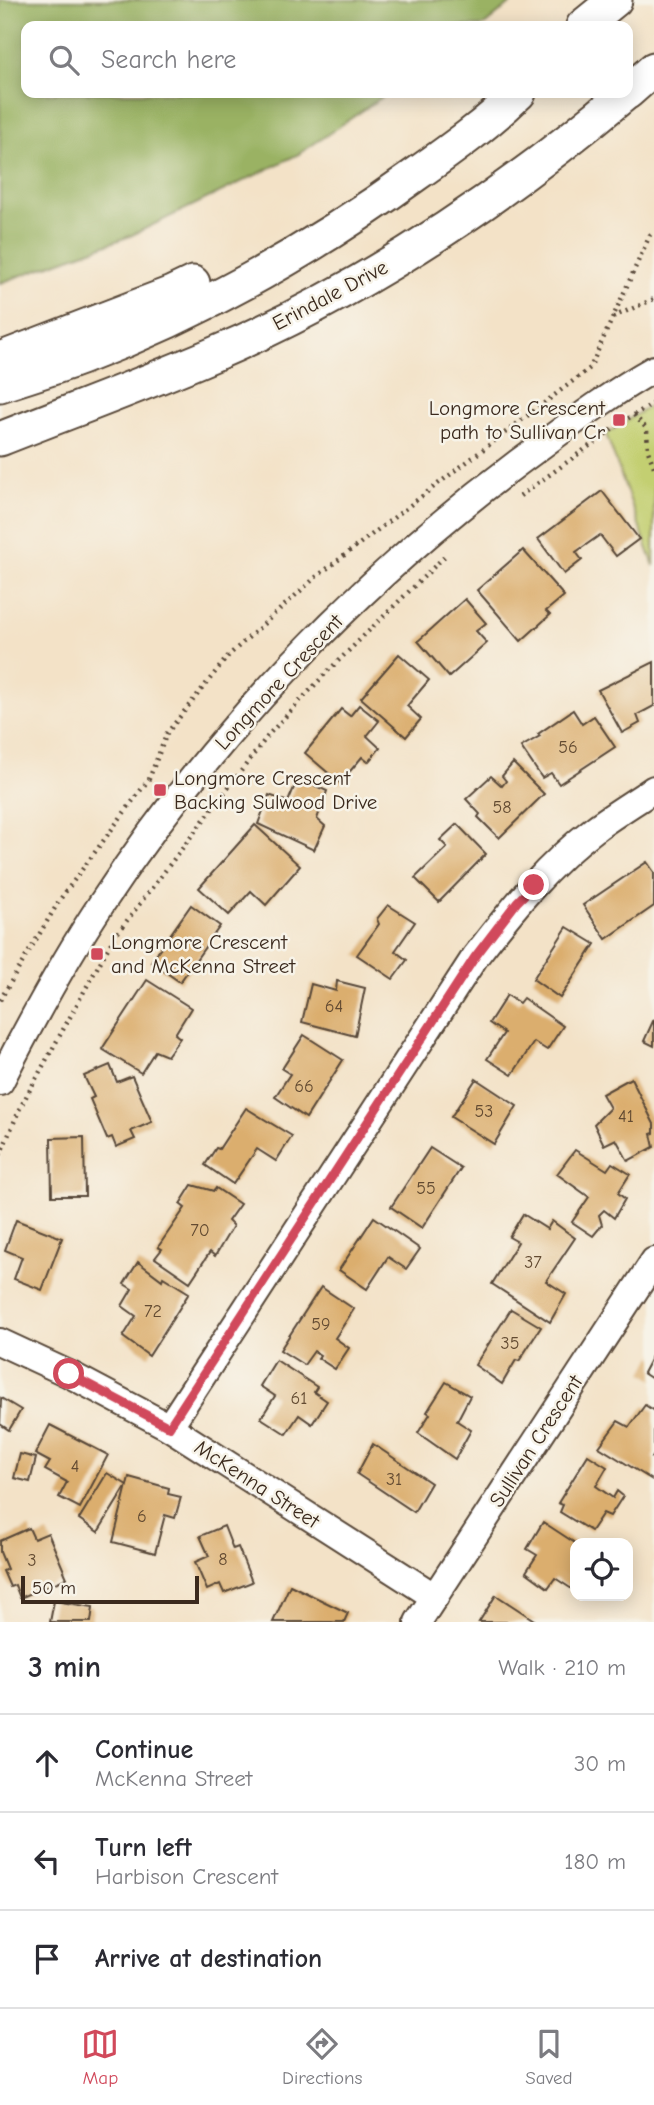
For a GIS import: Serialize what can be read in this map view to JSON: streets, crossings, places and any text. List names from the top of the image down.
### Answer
{
  "streets": {
    "main road": ["Erindale Drive"],
    "street": ["Longmore Crescent", "Sullivan Crescent", "McKenna Street"]
  },
  "crossings": [
    ["Sullivan Crescent", "McKenna Street"]
  ],
  "places": {
    "transit": ["Longmore Crescent path to Sullivan Cr", "Longmore Crescent Backing Sulwood Drive", "Longmore Crescent and McKenna Street"]
  },
  "house_numbers": [
    "56",
    "58",
    "64",
    "66",
    "53",
    "41",
    "55",
    "70",
    "37",
    "72",
    "59",
    "35",
    "61",
    "4",
    "31",
    "6",
    "8",
    "3"
  ],
  "scale_bar": "50 m",
  "page": {
    "search": "Search here",
    "scale": "50 m",
    "heading": ["3 min", "Walk · 210 m"],
    "list": [
      ["Continue", "McKenna Street", "30 m"],
      ["Turn left", "Harbison Crescent", "180 m"],
      "Arrive at destination"
    ],
    "nav": ["Map", "Directions", "Saved"]
  }
}
